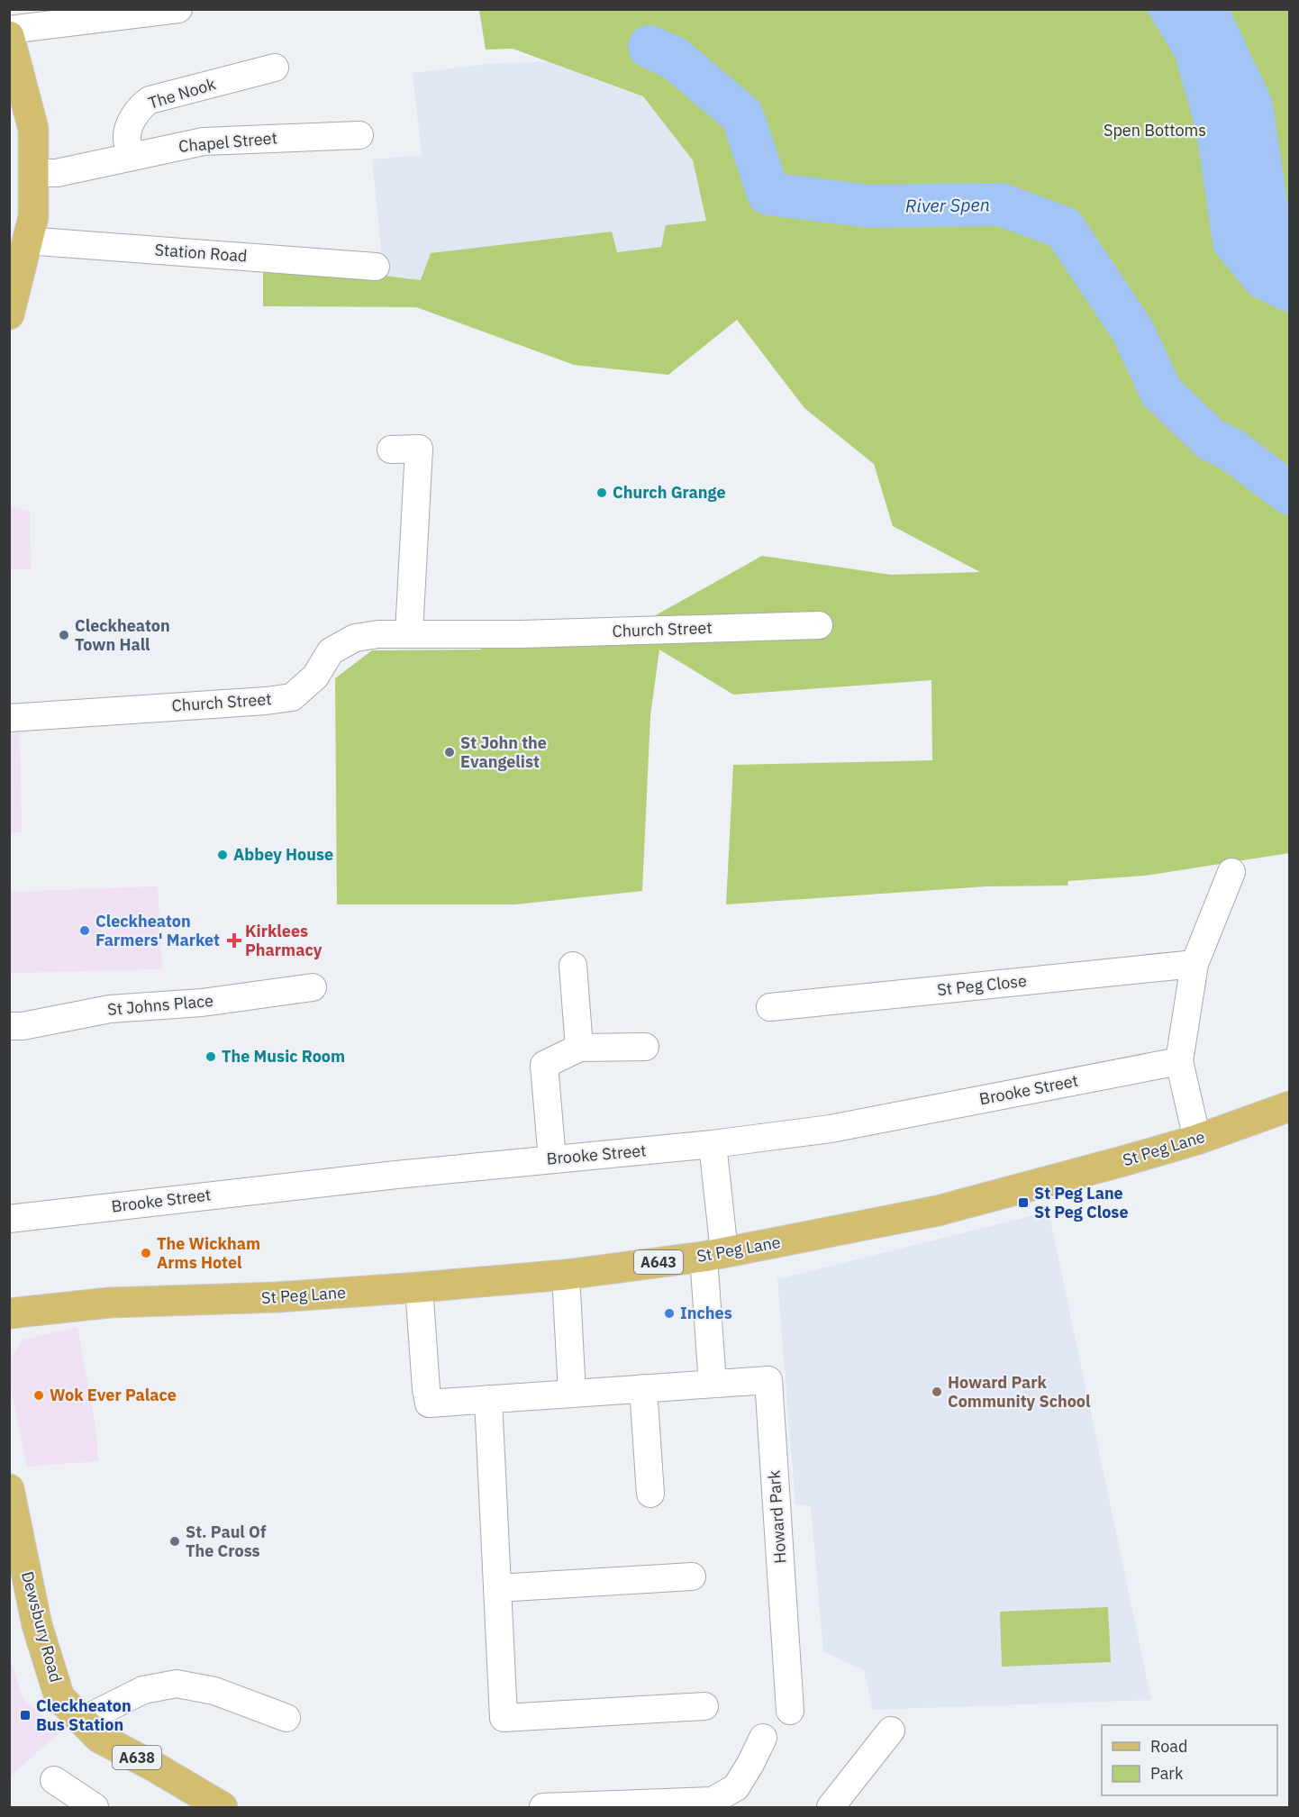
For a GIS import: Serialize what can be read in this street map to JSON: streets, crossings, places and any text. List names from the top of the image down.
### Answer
{
  "streets": {
    "main road": [
      "St Peg Lane",
      "A643",
      "Dewsbury Road",
      "A638"
    ],
    "street": [
      "The Nook",
      "Chapel Street",
      "Station Road",
      "Church Street",
      "St Peg Close",
      "St Johns Place",
      "Brooke Street",
      "Howard Park"
    ]
  },
  "crossings": [
    ["The Nook", "Chapel Street"],
    ["St Peg Lane", "Howard Park"]
  ],
  "water": ["River Spen"],
  "parks": ["Spen Bottoms"],
  "places": {
    "other": [
      "Church Grange",
      "Cleckheaton Town Hall",
      "St John the Evangelist",
      "Abbey House",
      "Cleckheaton Farmers' Market",
      "The Music Room",
      "The Wickham Arms Hotel",
      "Inches",
      "Howard Park Community School",
      "Wok Ever Palace",
      "St. Paul Of The Cross"
    ],
    "health": ["Kirklees Pharmacy"],
    "transit": ["St Peg Lane St Peg Close", "Cleckheaton Bus Station"]
  },
  "legend": ["Road", "Park"]
}
